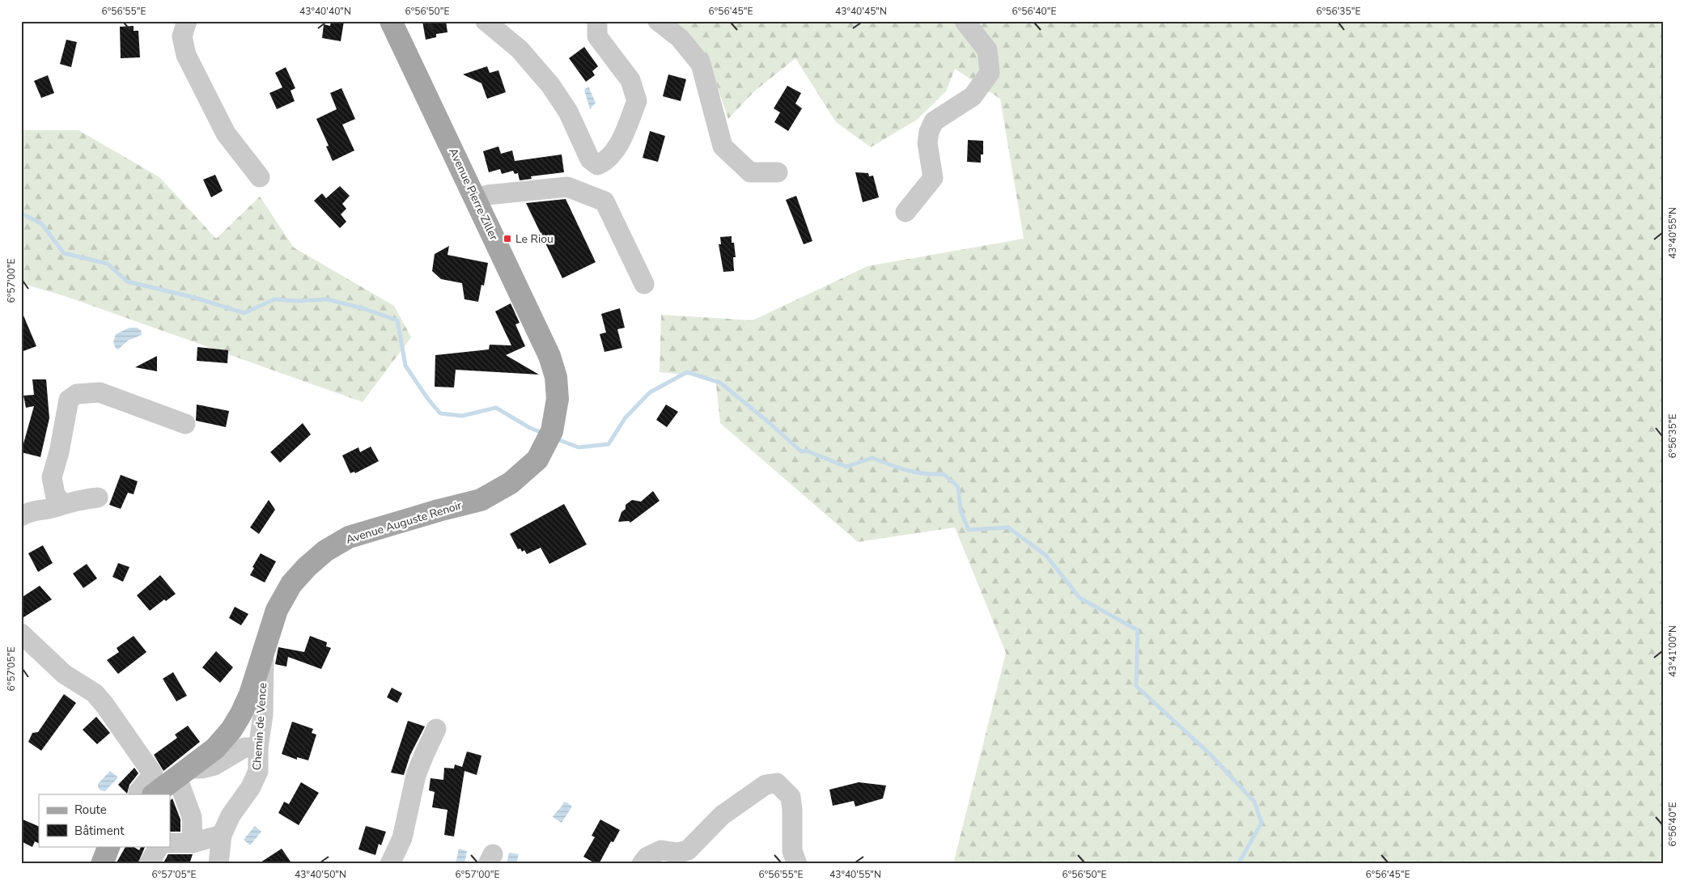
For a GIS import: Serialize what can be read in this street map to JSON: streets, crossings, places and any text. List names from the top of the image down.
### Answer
{
  "streets": {
    "main road": ["Avenue Pierre Ziller", "Avenue Auguste Renoir"],
    "street": ["Chemin de Vence"]
  },
  "crossings": [
    ["Avenue Pierre Ziller", "Avenue Auguste Renoir"],
    ["Avenue Auguste Renoir", "Chemin de Vence"]
  ],
  "places": {
    "transit": ["Le Riou"]
  },
  "legend": ["Route", "Bâtiment"],
  "coordinates": [
    "6°56'55\"E",
    "43°40'40\"N",
    "6°56'50\"E",
    "6°56'45\"E",
    "43°40'45\"N",
    "6°56'40\"E",
    "6°56'35\"E",
    "43°40'55\"N",
    "6°57'00\"E",
    "43°41'00\"N",
    "6°57'05\"E",
    "43°40'50\"N"
  ]
}
